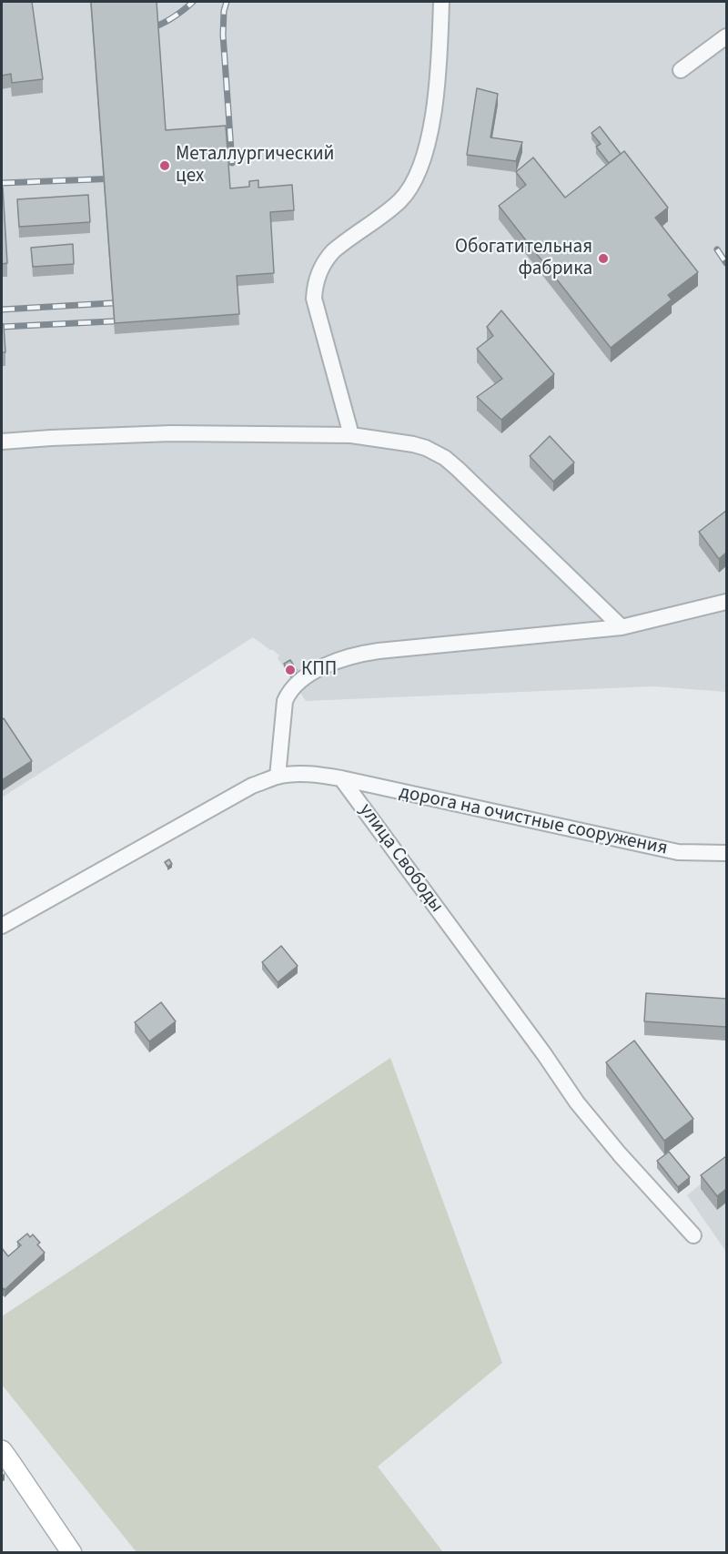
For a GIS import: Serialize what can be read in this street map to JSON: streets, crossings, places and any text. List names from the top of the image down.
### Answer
{
  "streets": {
    "street": ["дорога на очистные сооружения", "улица Свободы"]
  },
  "crossings": [
    ["дорога на очистные сооружения", "улица Свободы"]
  ],
  "places": ["Металлургический цех", "Обогатительная фабрика", "КПП"]
}
